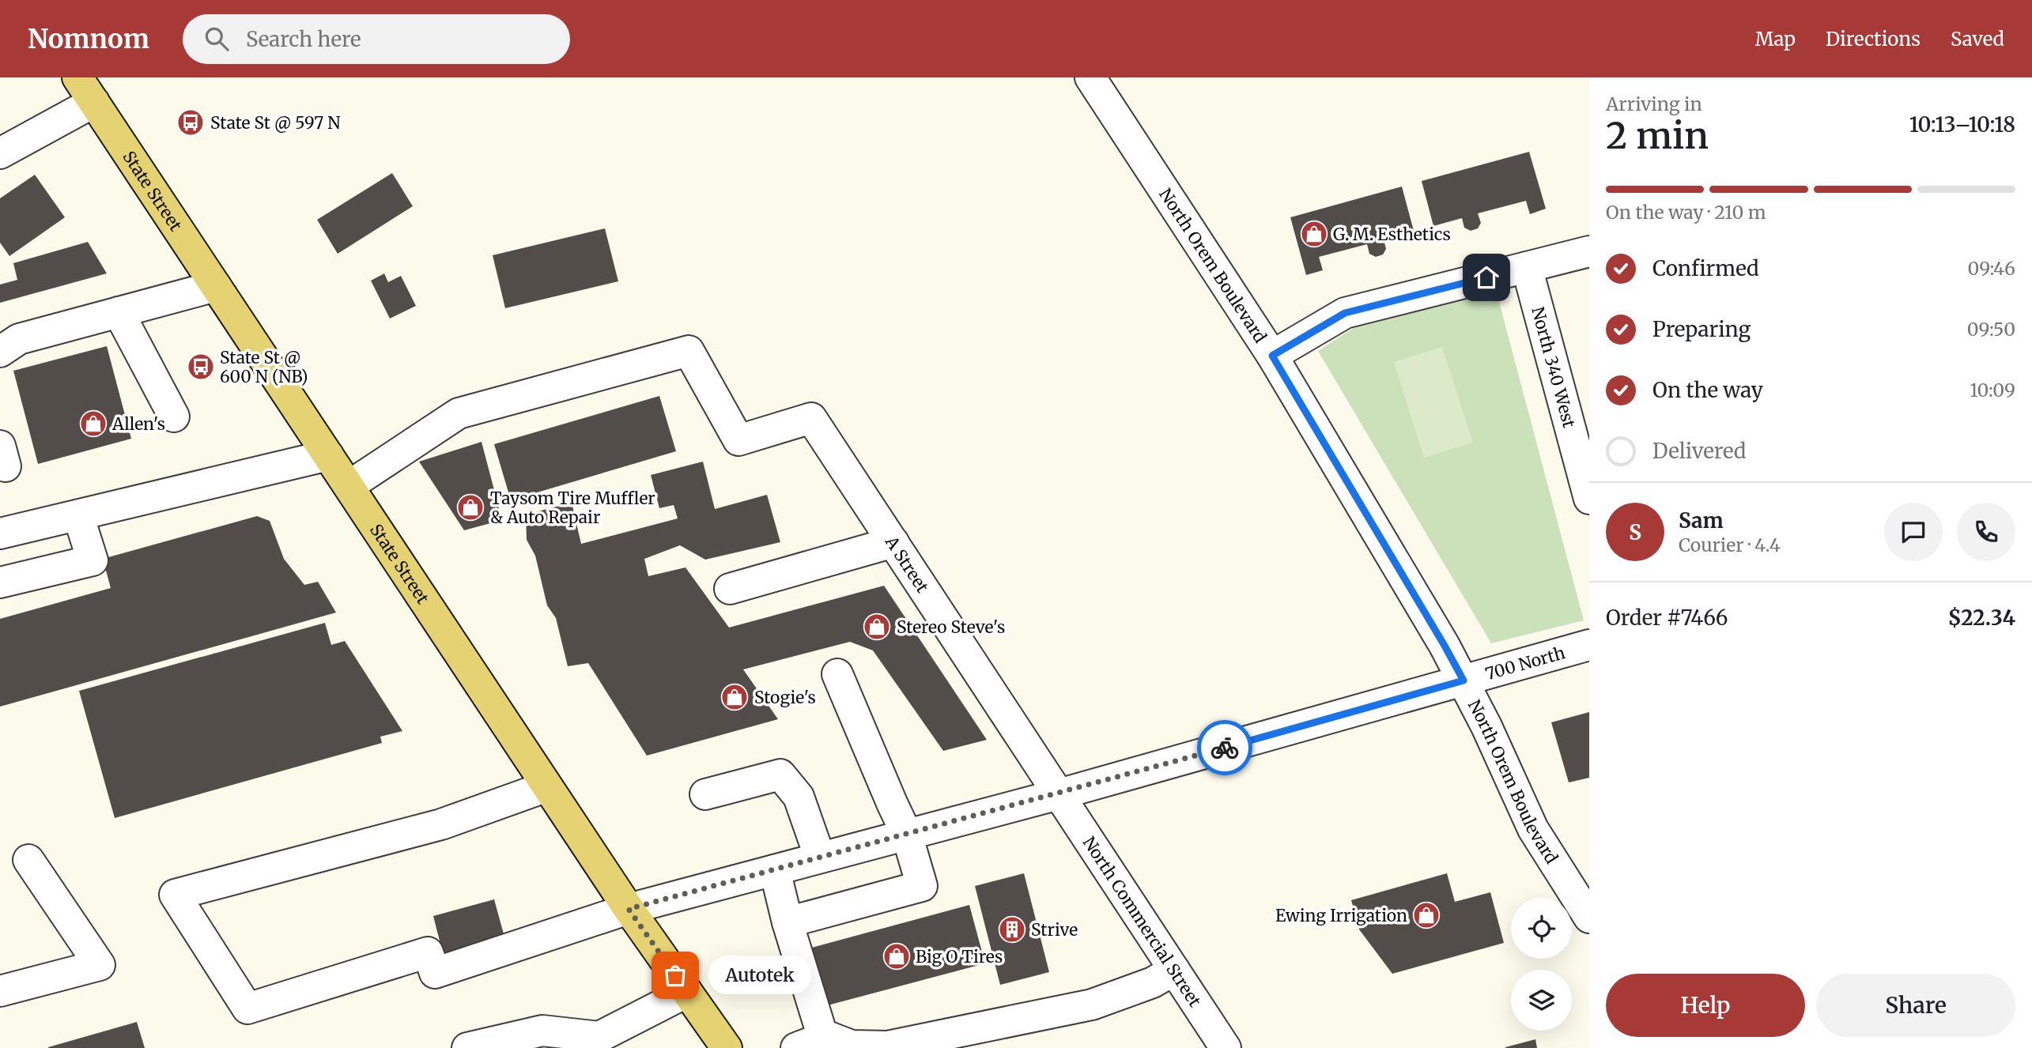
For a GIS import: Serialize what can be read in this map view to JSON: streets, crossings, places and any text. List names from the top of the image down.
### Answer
{
  "streets": {
    "main road": ["State Street"],
    "street": [
      "North Orem Boulevard",
      "North 340 West",
      "A Street",
      "700 North",
      "North Commercial Street"
    ]
  },
  "crossings": [
    ["State Street", "A Street"],
    ["State Street", "700 North"],
    ["North Orem Boulevard", "700 North"],
    ["A Street", "700 North"],
    ["A Street", "North Commercial Street"],
    ["700 North", "North Commercial Street"]
  ],
  "places": {
    "bus stop": ["State St @ 597 N", "State St @ 600 N (NB)"],
    "shop": [
      "G. M. Esthetics",
      "Allen's",
      "Taysom Tire Muffler & Auto Repair",
      "Stereo Steve's",
      "Stogie's",
      "Ewing Irrigation",
      "Big O Tires"
    ],
    "building": ["Strive"],
    "other": ["Autotek"]
  },
  "page": {
    "header": "Nomnom",
    "search": "Search here",
    "nav": ["Map", "Directions", "Saved"],
    "heading": ["2 min", "Arriving in", "10:13–10:18"],
    "panel": [
      "Sam",
      "Courier · 4.4",
      "Order #7466",
      "$22.34"
    ],
    "bar": "On the way · 210 m",
    "list": [
      ["Confirmed", "09:46"],
      ["Preparing", "09:50"],
      ["On the way", "10:09"],
      "Delivered"
    ],
    "round": "S",
    "bubble": "Autotek",
    "buttons": ["Help", "Share"]
  }
}
